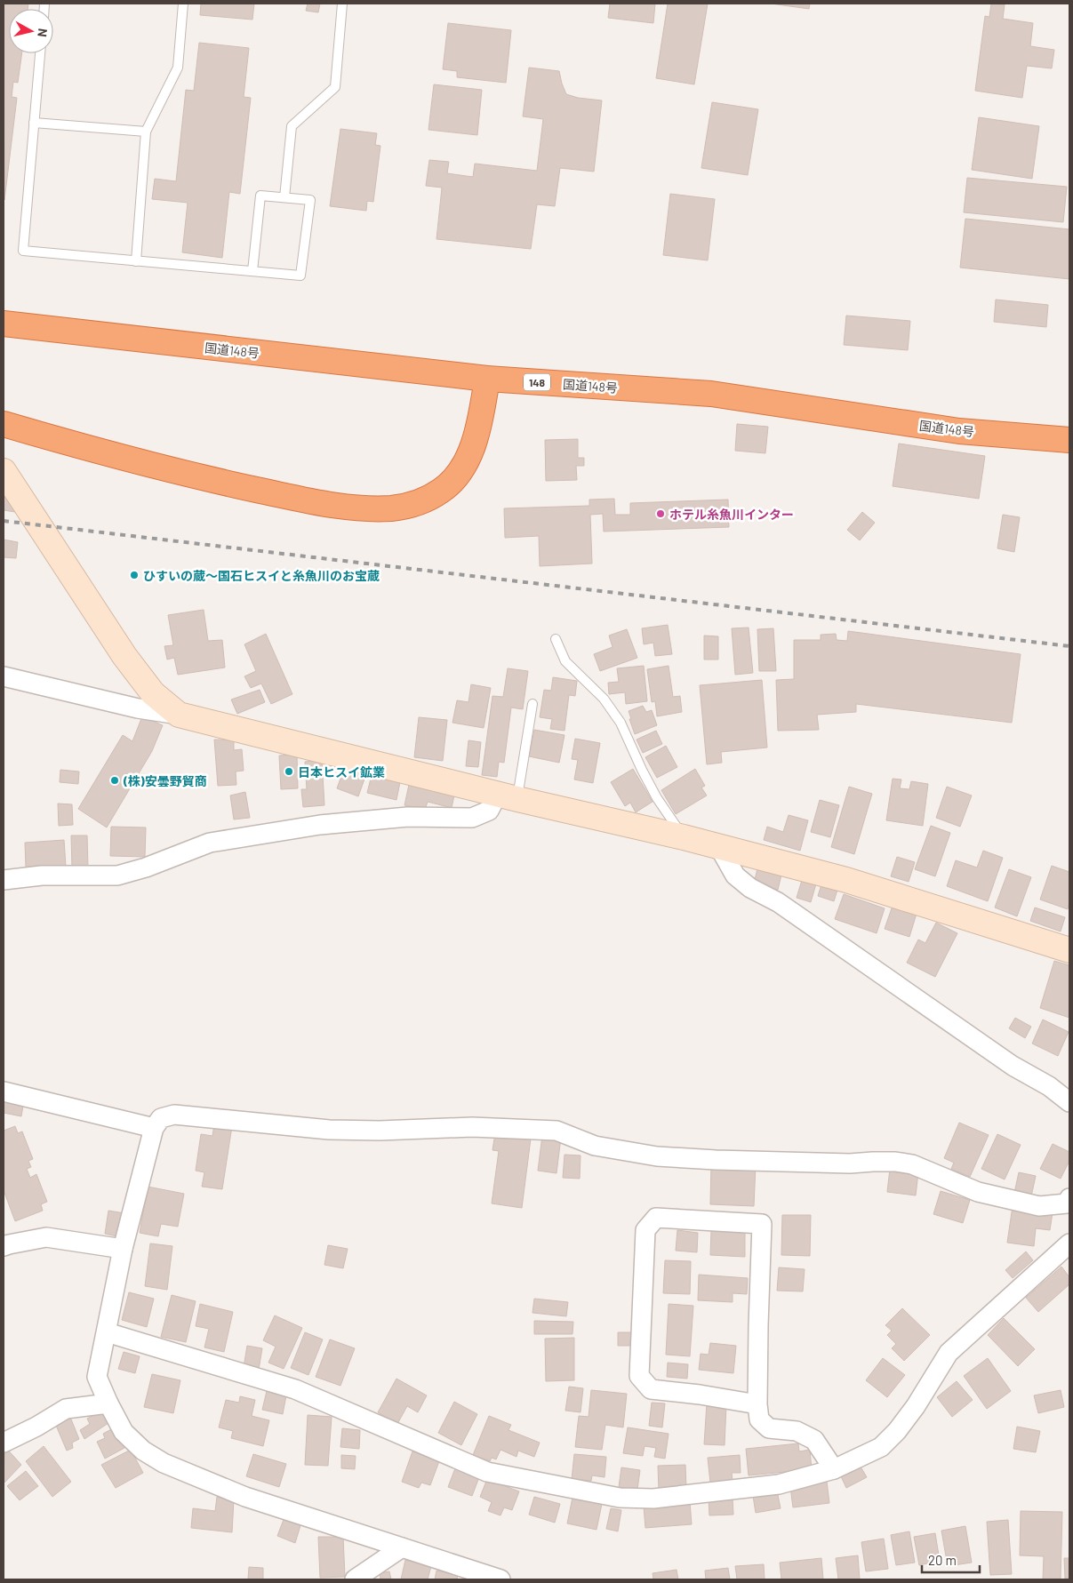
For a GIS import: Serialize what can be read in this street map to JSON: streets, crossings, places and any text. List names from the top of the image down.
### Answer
{
  "streets": {
    "highway": ["国道148号", "148"]
  },
  "places": [
    "ホテル糸魚川インター",
    "ひすいの蔵～国石ヒスイと糸魚川のお宝蔵",
    "日本ヒスイ鉱業",
    "(株)安曇野貿商"
  ],
  "scale_bar": "20 m",
  "north": "right"
}
